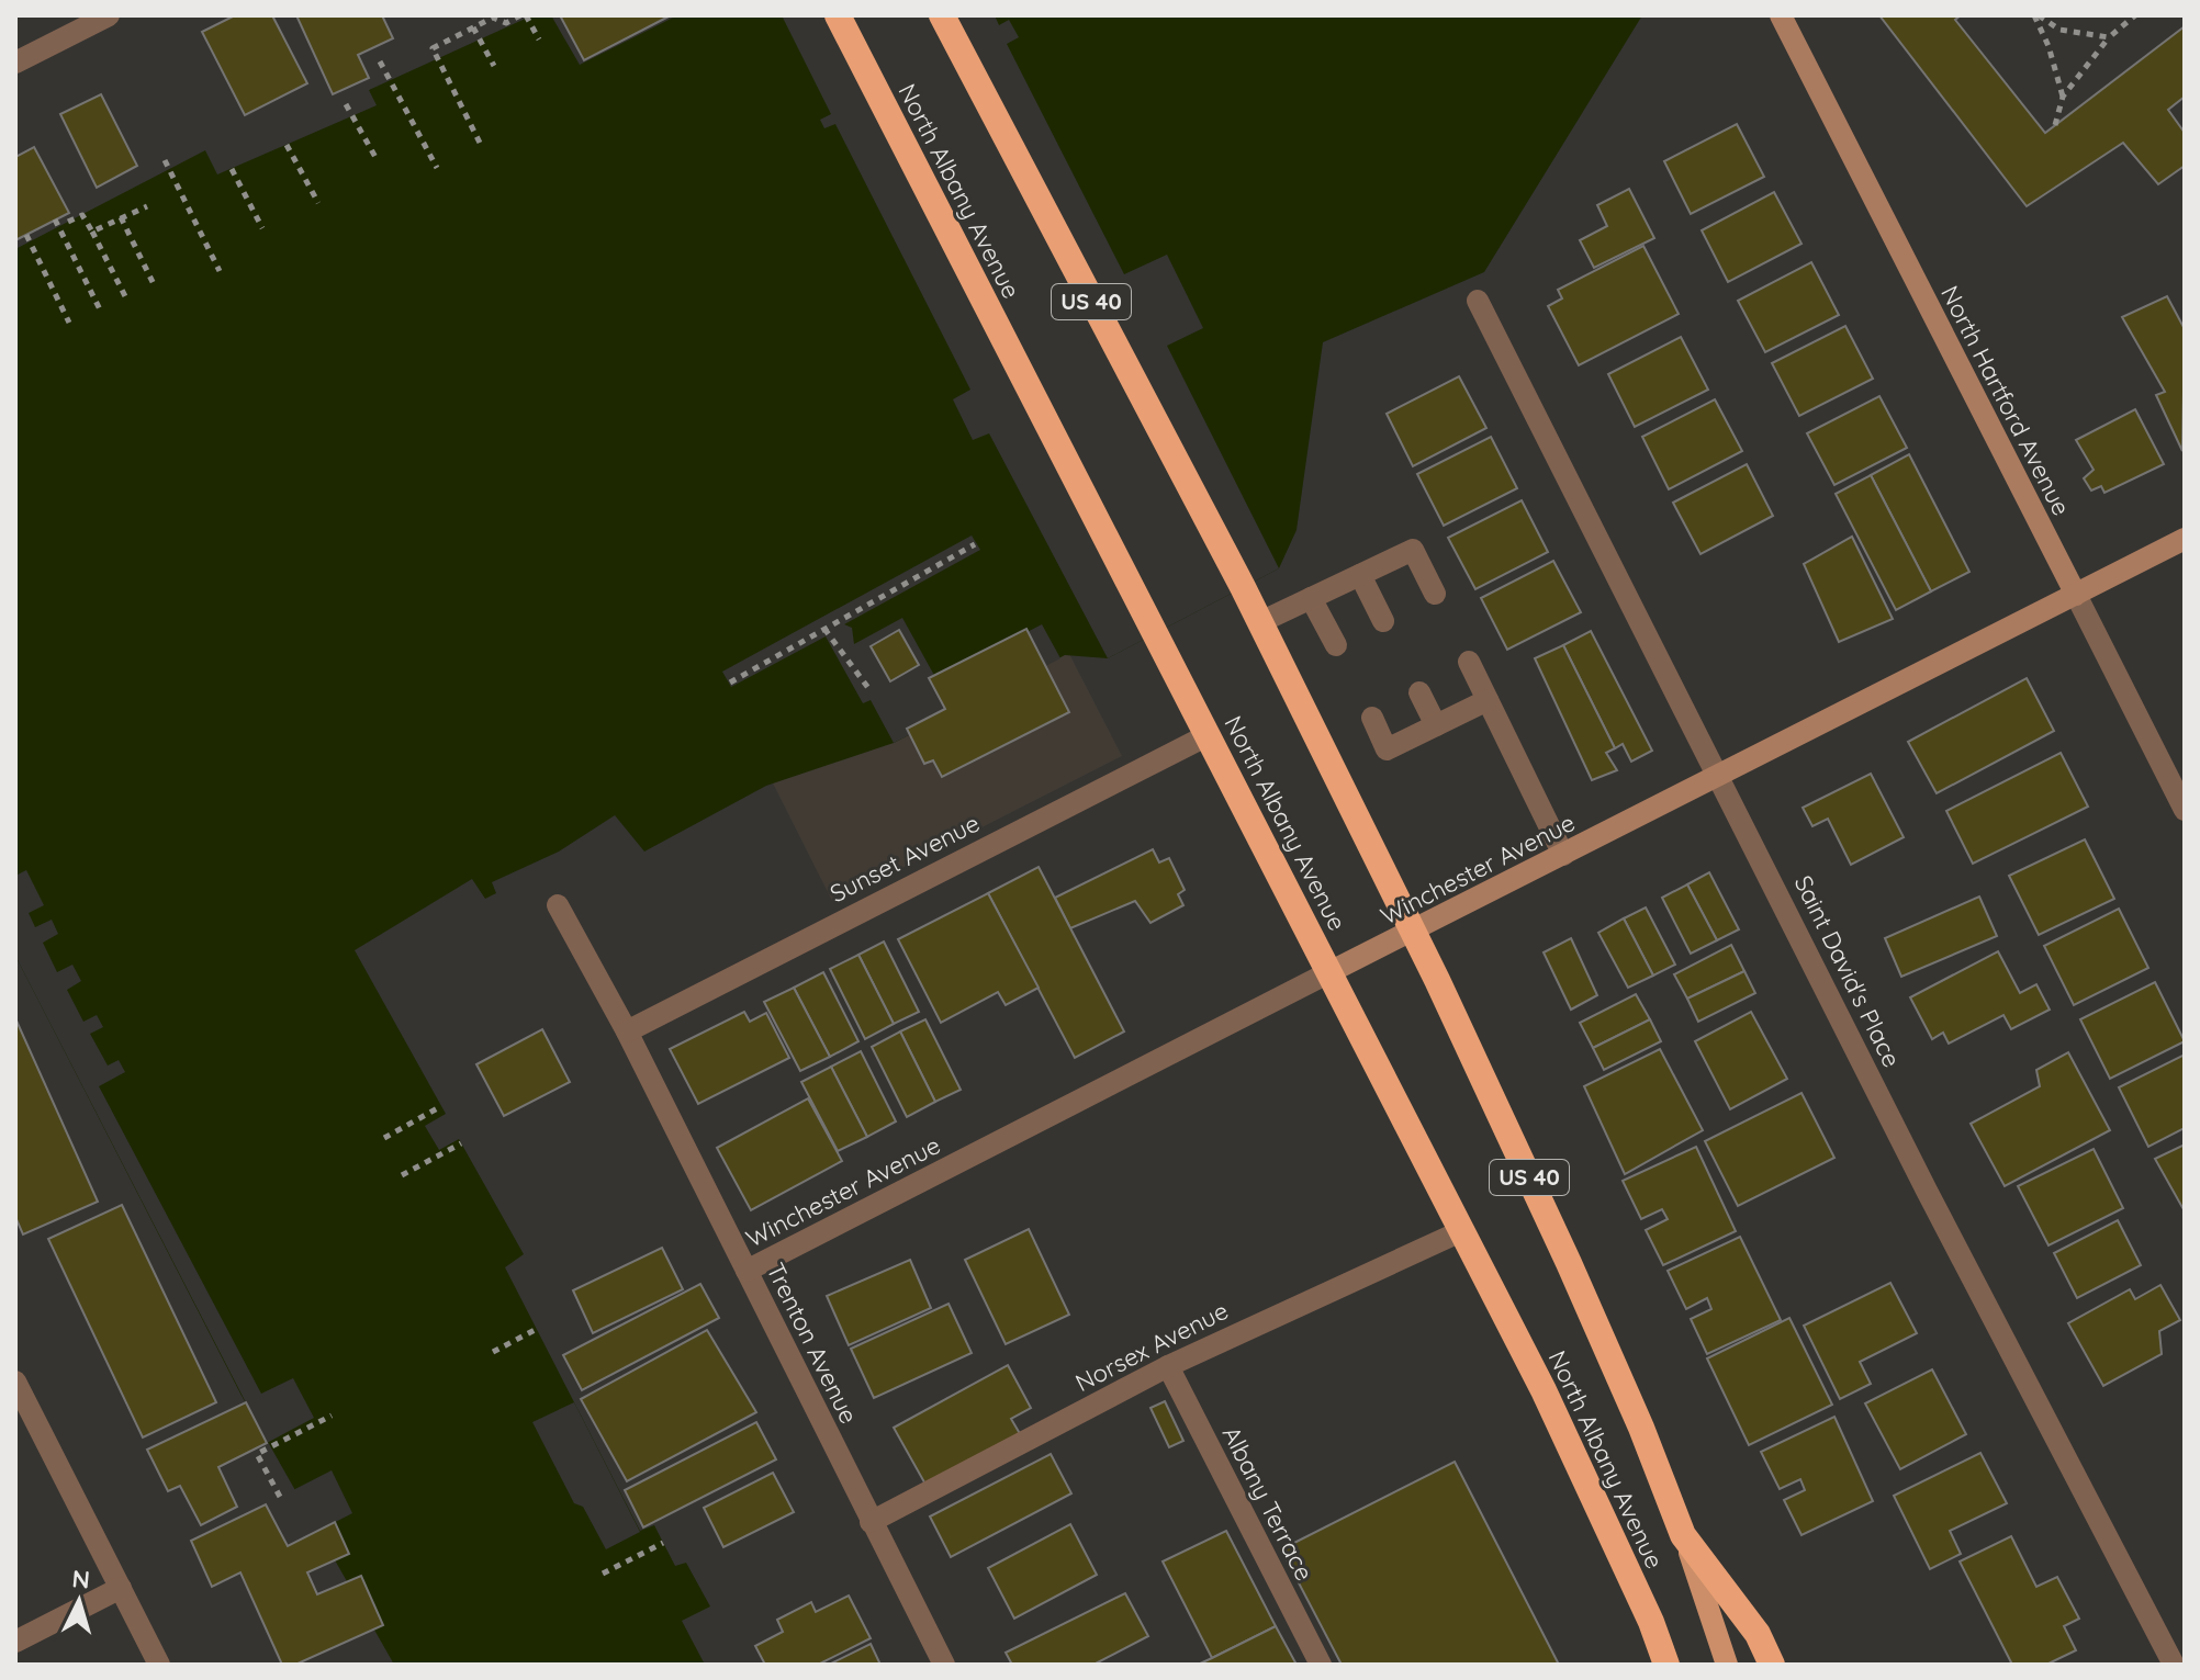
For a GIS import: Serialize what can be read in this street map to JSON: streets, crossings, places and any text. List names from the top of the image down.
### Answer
{
  "streets": {
    "highway": ["North Albany Avenue", "US 40"],
    "street": [
      "North Hartford Avenue",
      "Sunset Avenue",
      "Winchester Avenue",
      "Saint David's Place",
      "Trenton Avenue",
      "Norsex Avenue",
      "Albany Terrace"
    ]
  },
  "crossings": [
    ["North Albany Avenue", "Sunset Avenue"],
    ["North Albany Avenue", "Winchester Avenue"],
    ["North Albany Avenue", "Norsex Avenue"],
    ["North Hartford Avenue", "Winchester Avenue"],
    ["Sunset Avenue", "Trenton Avenue"],
    ["Winchester Avenue", "Saint David's Place"],
    ["Winchester Avenue", "Trenton Avenue"],
    ["Trenton Avenue", "Norsex Avenue"],
    ["Norsex Avenue", "Albany Terrace"]
  ],
  "north": "top"
}
